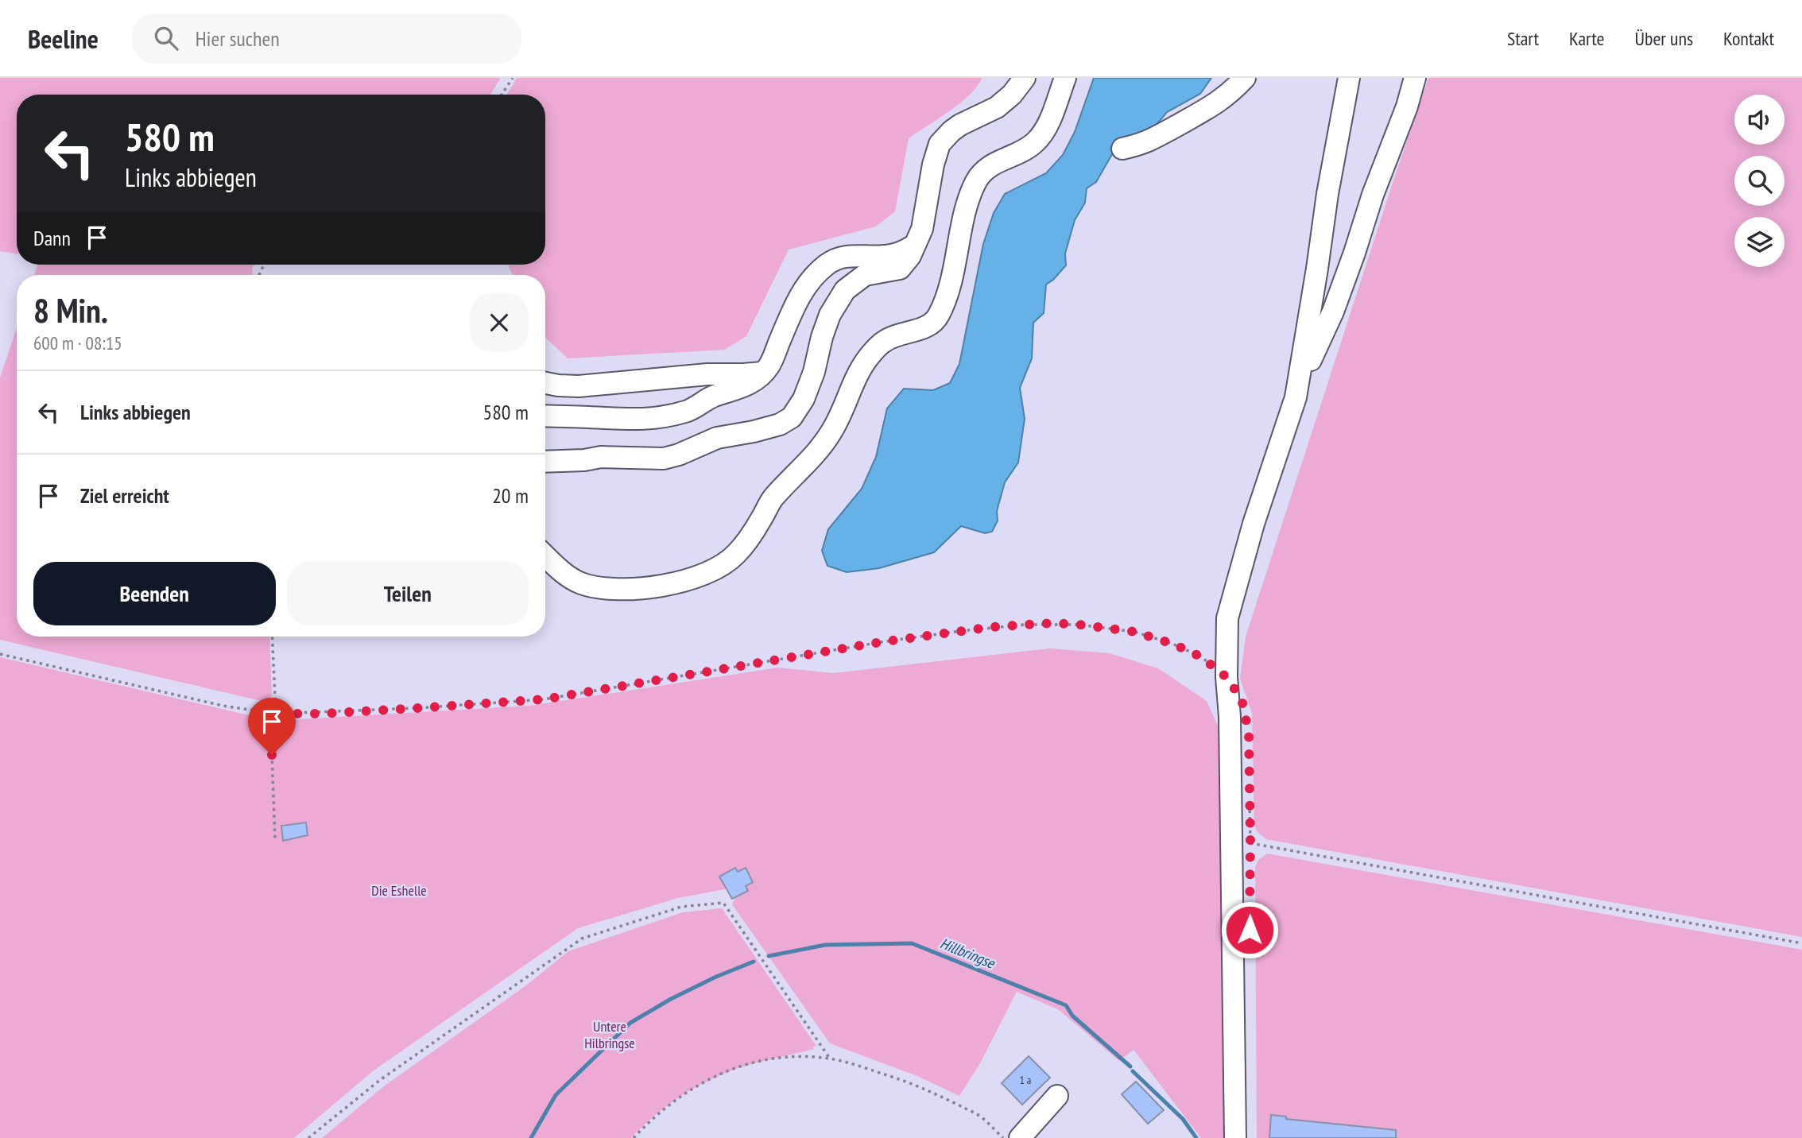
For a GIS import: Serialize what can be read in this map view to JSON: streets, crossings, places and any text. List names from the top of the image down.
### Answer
{
  "water": ["Hillbringse"],
  "parks": ["Die Eshelle", "Untere Hilbringse"],
  "house_numbers": ["1 a"],
  "page": {
    "header": "Beeline",
    "search": "Hier suchen",
    "nav": [
      "Start",
      "Karte",
      "Über uns",
      "Kontakt"
    ],
    "turn": ["580 m", "Links abbiegen"],
    "then": "Dann",
    "heading": ["8 Min.", "600 m · 08:15"],
    "list": [
      {
        "name": "Links abbiegen",
        "value": "580 m"
      },
      {
        "name": "Ziel erreicht",
        "value": "20 m"
      }
    ],
    "buttons": ["Beenden", "Teilen"]
  }
}
